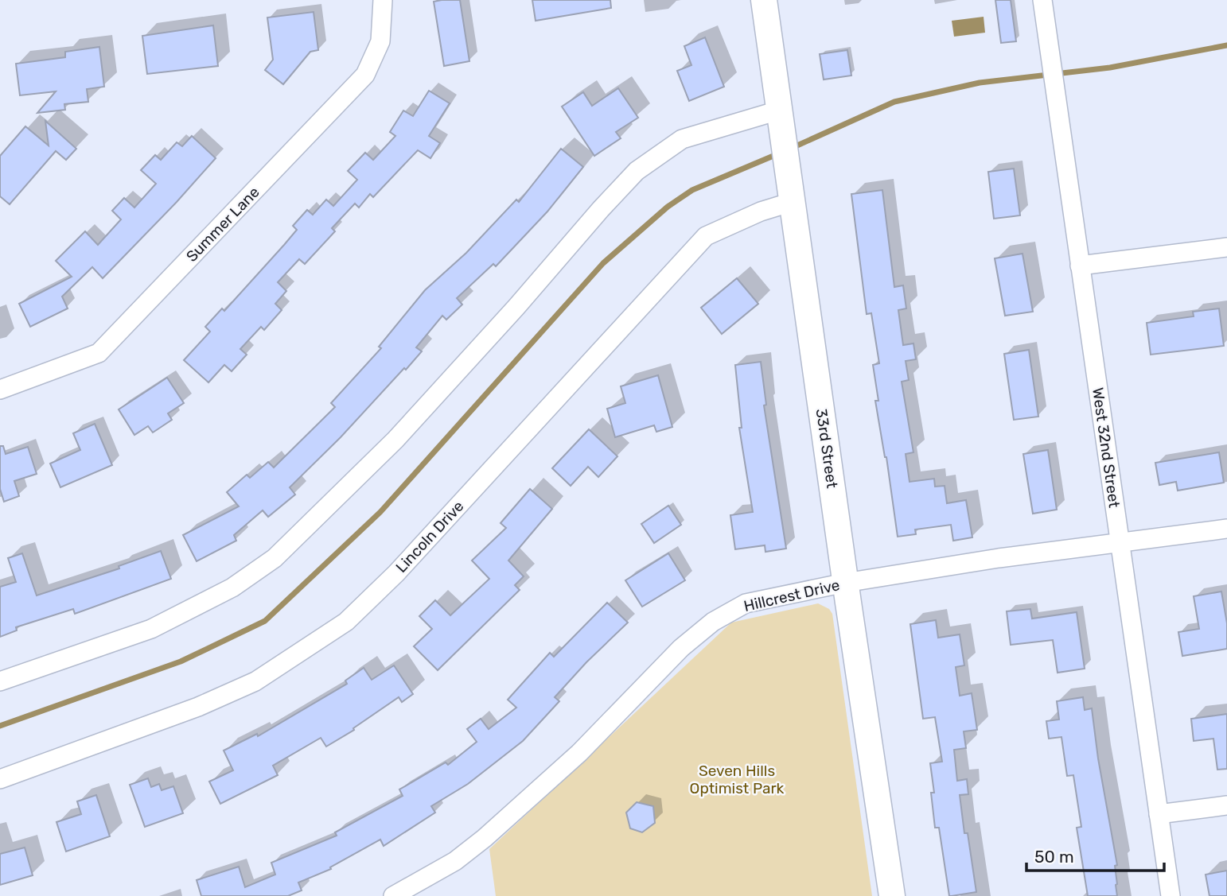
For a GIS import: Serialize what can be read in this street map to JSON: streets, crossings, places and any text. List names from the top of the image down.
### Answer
{
  "streets": {
    "street": [
      "Summer Lane",
      "West 32nd Street",
      "33rd Street",
      "Lincoln Drive",
      "Hillcrest Drive"
    ]
  },
  "crossings": [
    ["West 32nd Street", "Hillcrest Drive"],
    ["33rd Street", "Lincoln Drive"],
    ["33rd Street", "Hillcrest Drive"]
  ],
  "parks": ["Seven Hills Optimist Park"],
  "scale_bar": "50 m"
}
